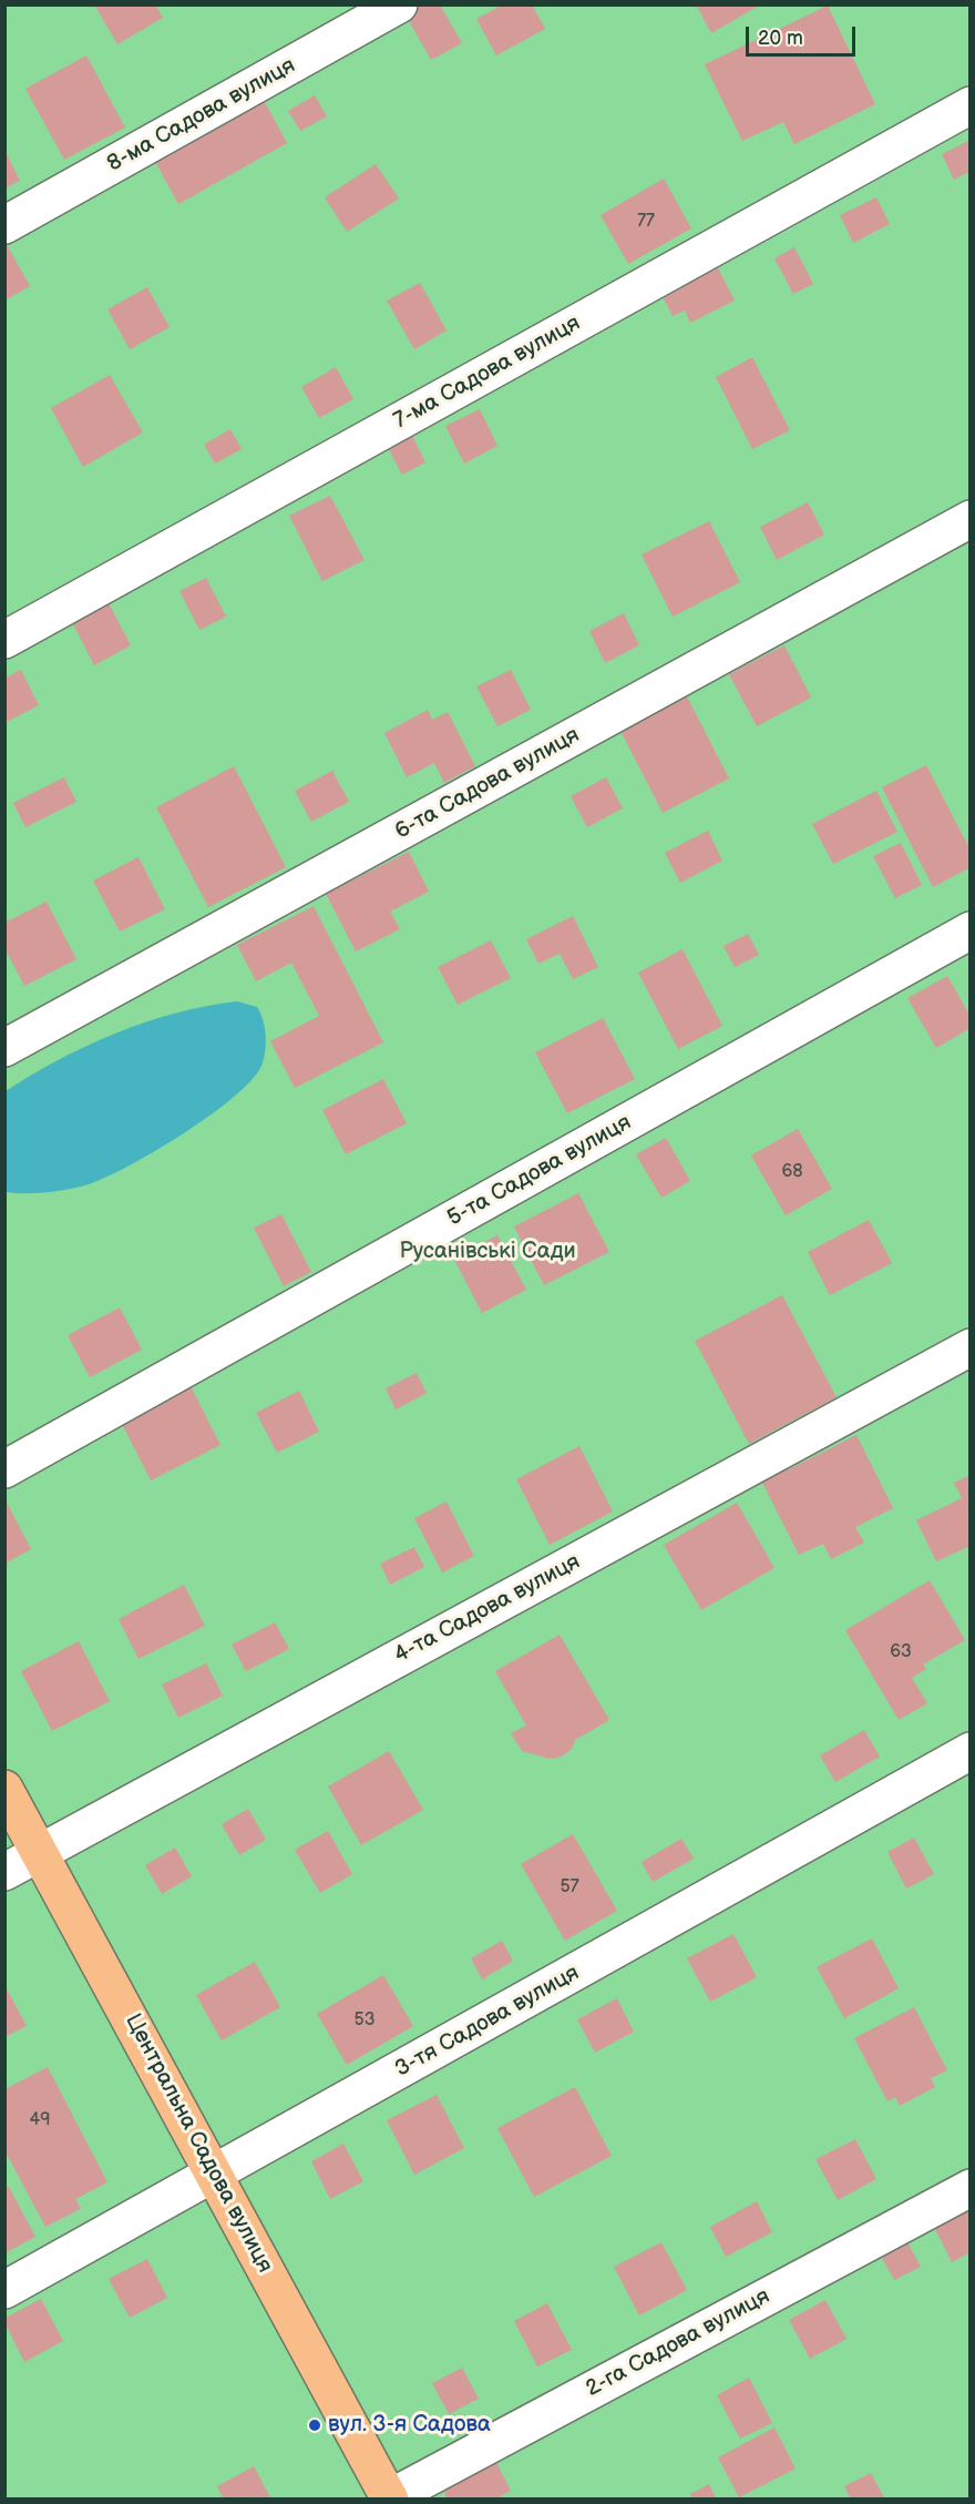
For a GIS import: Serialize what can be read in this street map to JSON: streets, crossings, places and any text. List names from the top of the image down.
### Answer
{
  "streets": {
    "main road": ["Центральна Садова вулиця"],
    "street": [
      "8-ма Садова вулиця",
      "7-ма Садова вулиця",
      "6-та Садова вулиця",
      "5-та Садова вулиця",
      "4-та Садова вулиця",
      "3-тя Садова вулиця",
      "2-га Садова вулиця"
    ]
  },
  "crossings": [
    ["4-та Садова вулиця", "Центральна Садова вулиця"],
    ["3-тя Садова вулиця", "Центральна Садова вулиця"],
    ["Центральна Садова вулиця", "2-га Садова вулиця"]
  ],
  "parks": ["Русанівські Сади"],
  "places": ["вул. 3-я Садова"],
  "house_numbers": [
    "77",
    "68",
    "63",
    "57",
    "53",
    "49"
  ],
  "scale_bar": "20 m"
}
